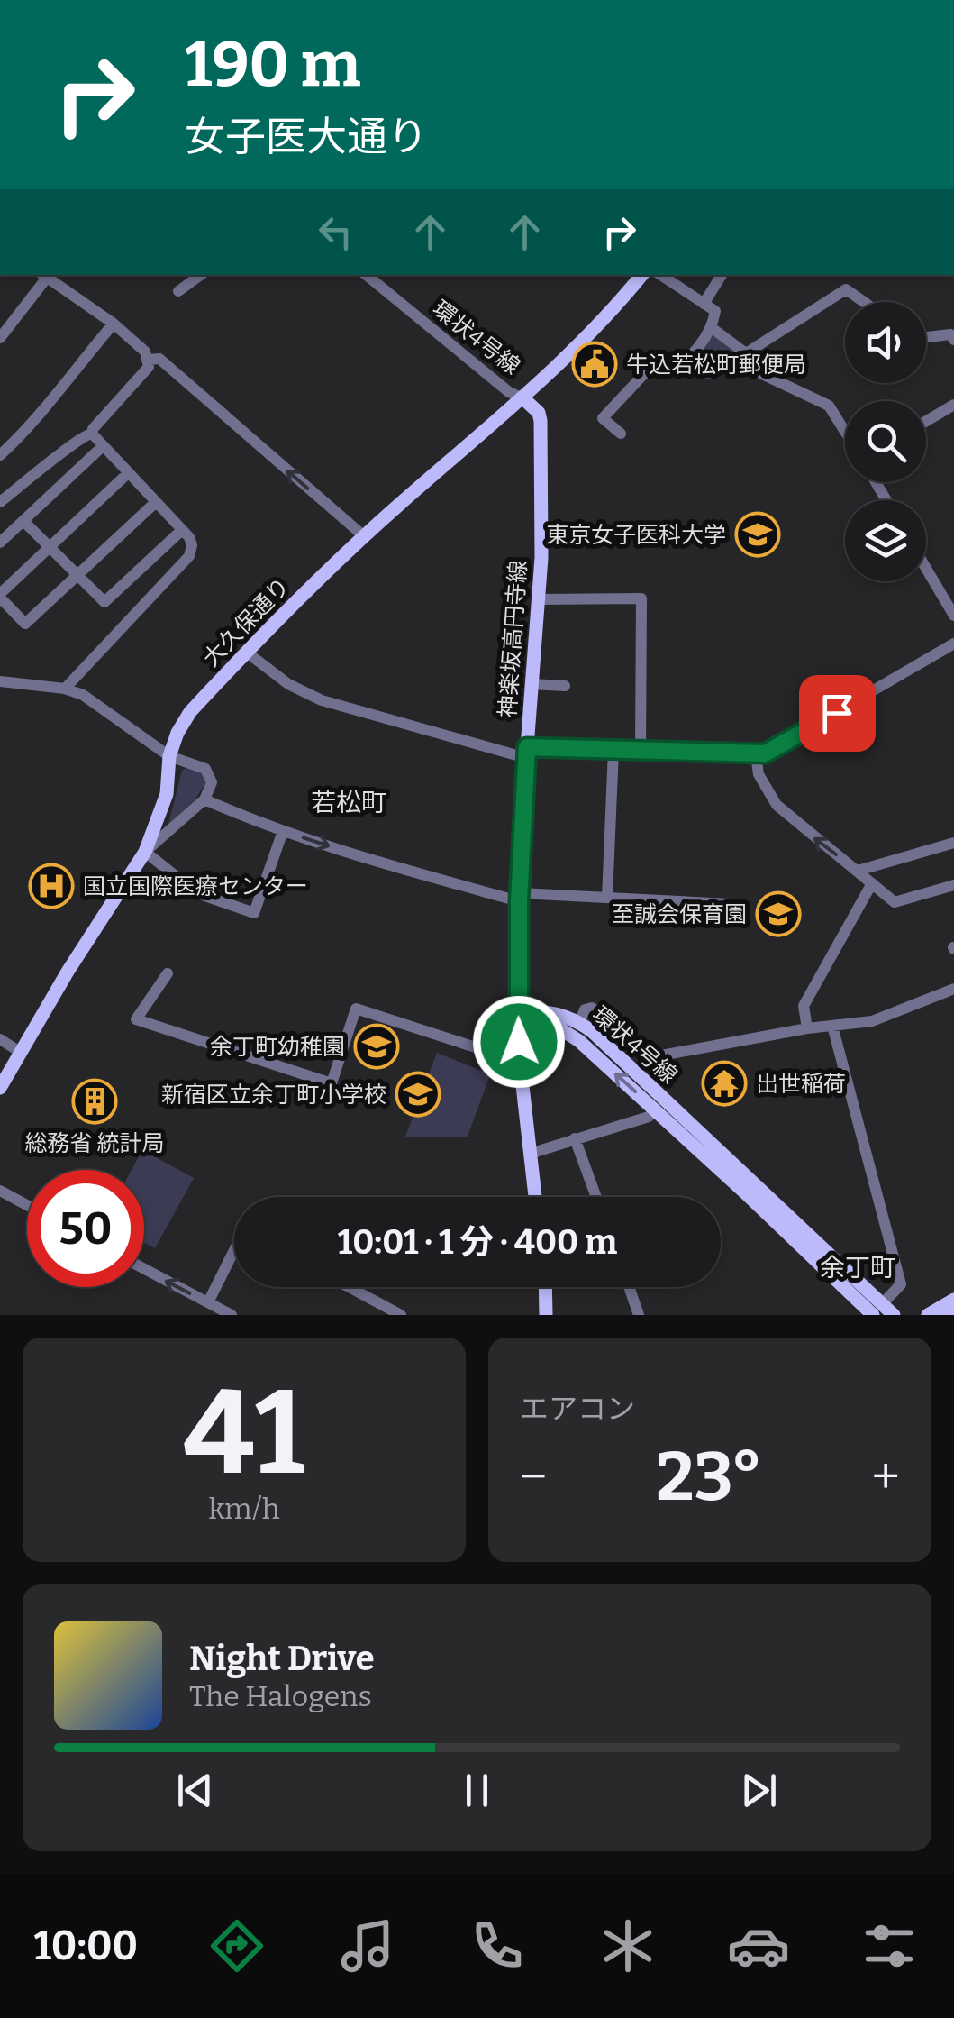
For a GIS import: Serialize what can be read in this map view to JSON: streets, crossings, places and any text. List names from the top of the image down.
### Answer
{
  "streets": {
    "main road": ["環状4号線", "大久保通り", "神楽坂高円寺線"]
  },
  "crossings": [
    ["環状4号線", "大久保通り"],
    ["環状4号線", "神楽坂高円寺線"],
    ["大久保通り", "神楽坂高円寺線"]
  ],
  "districts": ["若松町", "余丁町"],
  "places": {
    "public building": ["牛込若松町郵便局"],
    "school or university": [
      "東京女子医科大学",
      "至誠会保育園",
      "余丁町幼稚園",
      "新宿区立余丁町小学校"
    ],
    "hospital": ["国立国際医療センター"],
    "temple": ["出世稲荷"],
    "building": ["総務省 統計局"]
  },
  "page": {
    "turn": ["190 m", "女子医大通り"],
    "limit": "50",
    "trip": "10:01 · 1 分 · 400 m",
    "tile": [
      ["41", "km/h"],
      "エアコン"
    ],
    "heat": ["−", "23°", "+"],
    "song": ["Night Drive", "The Halogens"],
    "tabs": "10:00"
  }
}
